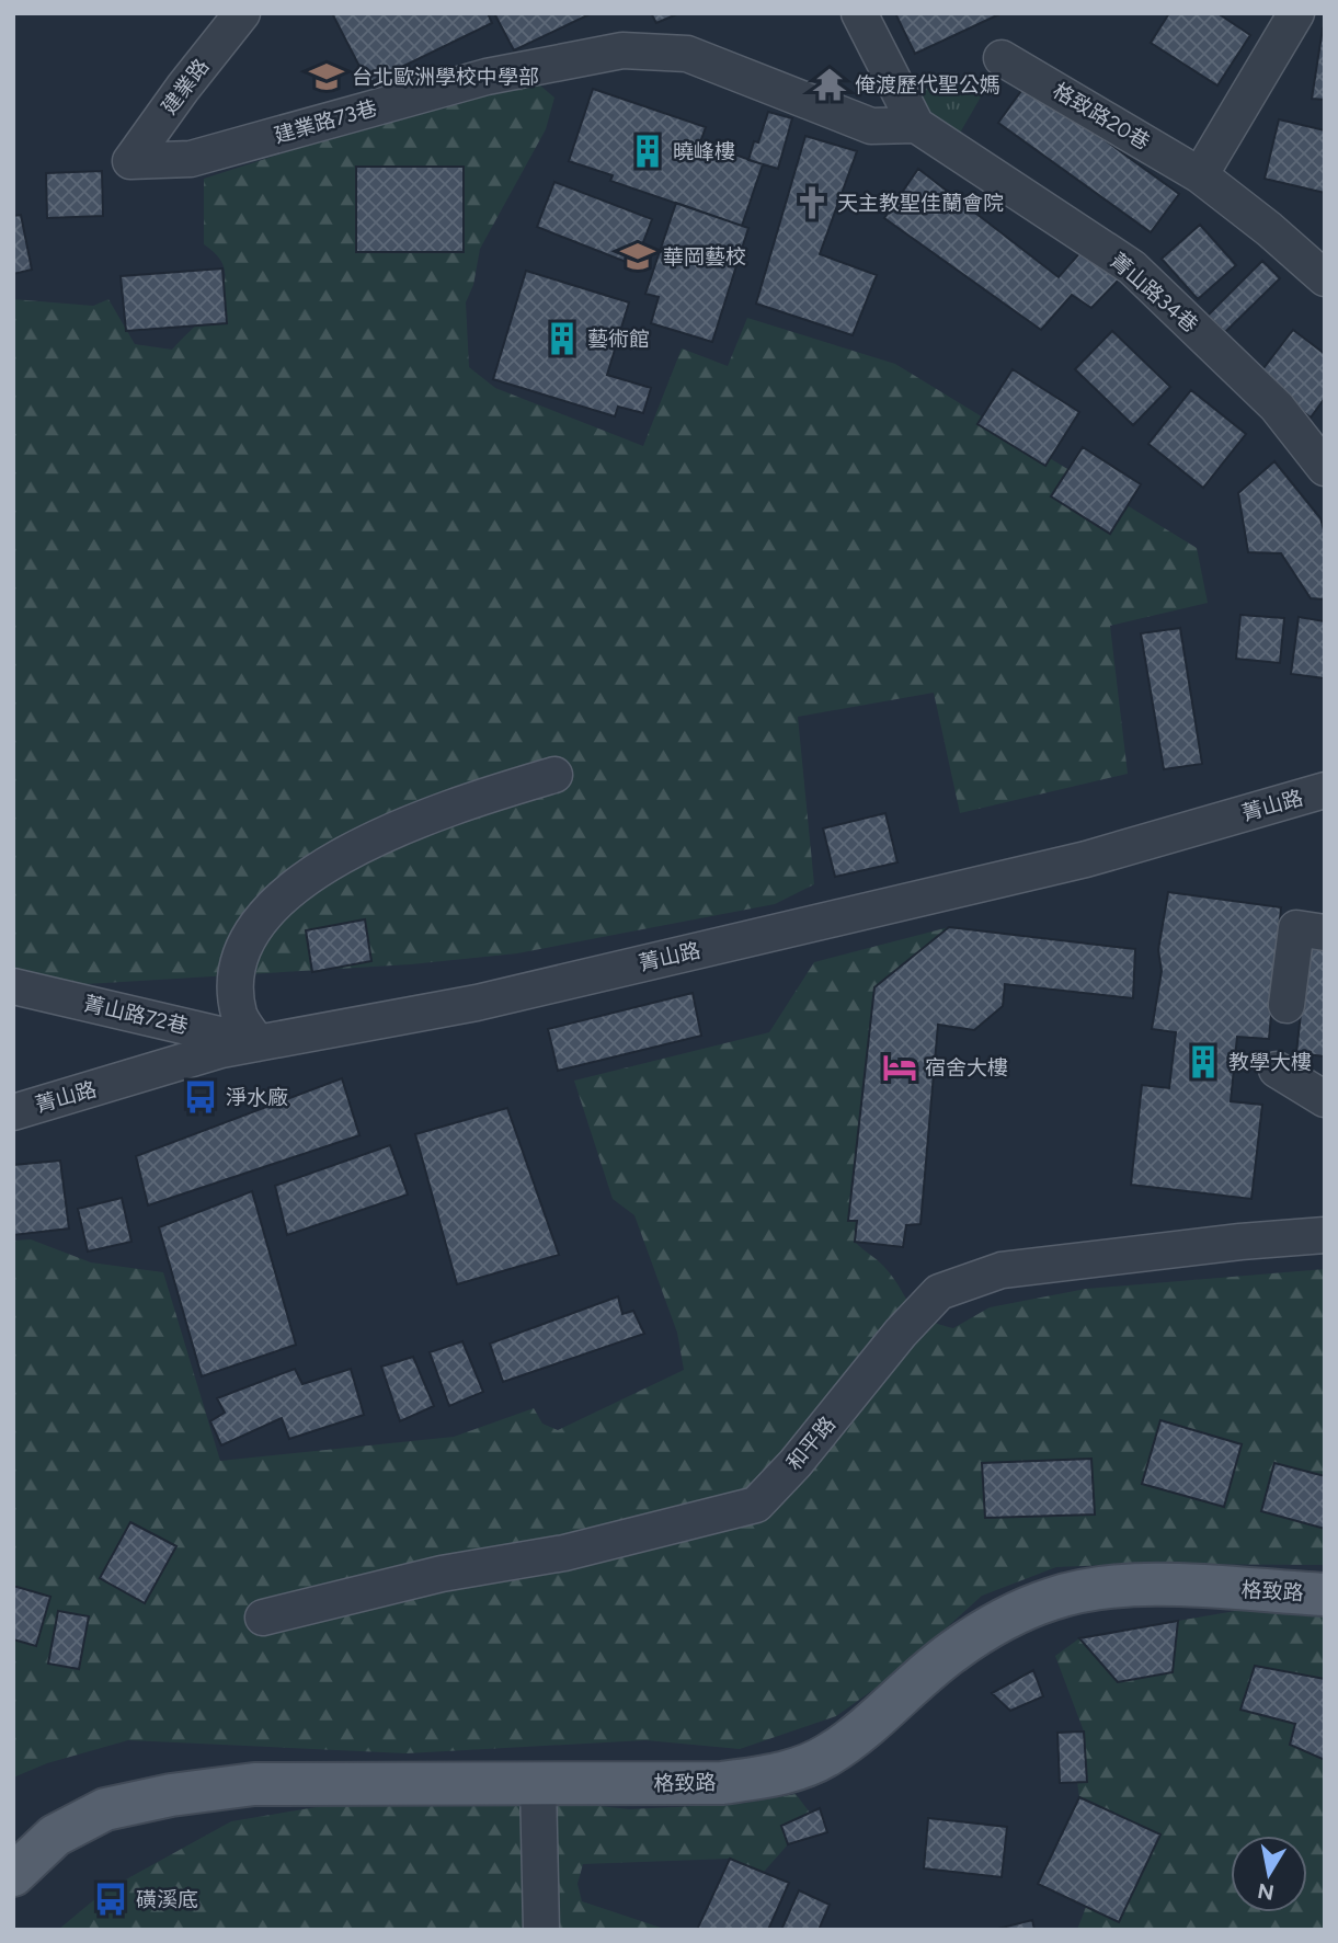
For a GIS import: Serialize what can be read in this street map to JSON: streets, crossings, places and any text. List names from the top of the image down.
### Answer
{
  "streets": {
    "main road": ["格致路"],
    "street": [
      "建業路",
      "格致路20巷",
      "建業路73巷",
      "菁山路34巷",
      "菁山路",
      "菁山路72巷",
      "和平路"
    ]
  },
  "crossings": [
    ["建業路", "建業路73巷"],
    ["建業路73巷", "菁山路34巷"],
    ["菁山路", "菁山路72巷"]
  ],
  "places": {
    "school or university": ["台北歐洲學校中學部", "華岡藝校"],
    "temple": ["俺渡歷代聖公媽"],
    "building": ["曉峰樓", "藝術館", "教學大樓"],
    "church": ["天主教聖佳蘭會院"],
    "hotel": ["宿舍大樓"],
    "bus stop": ["淨水廠", "磺溪底"]
  },
  "north": "bottom"
}
